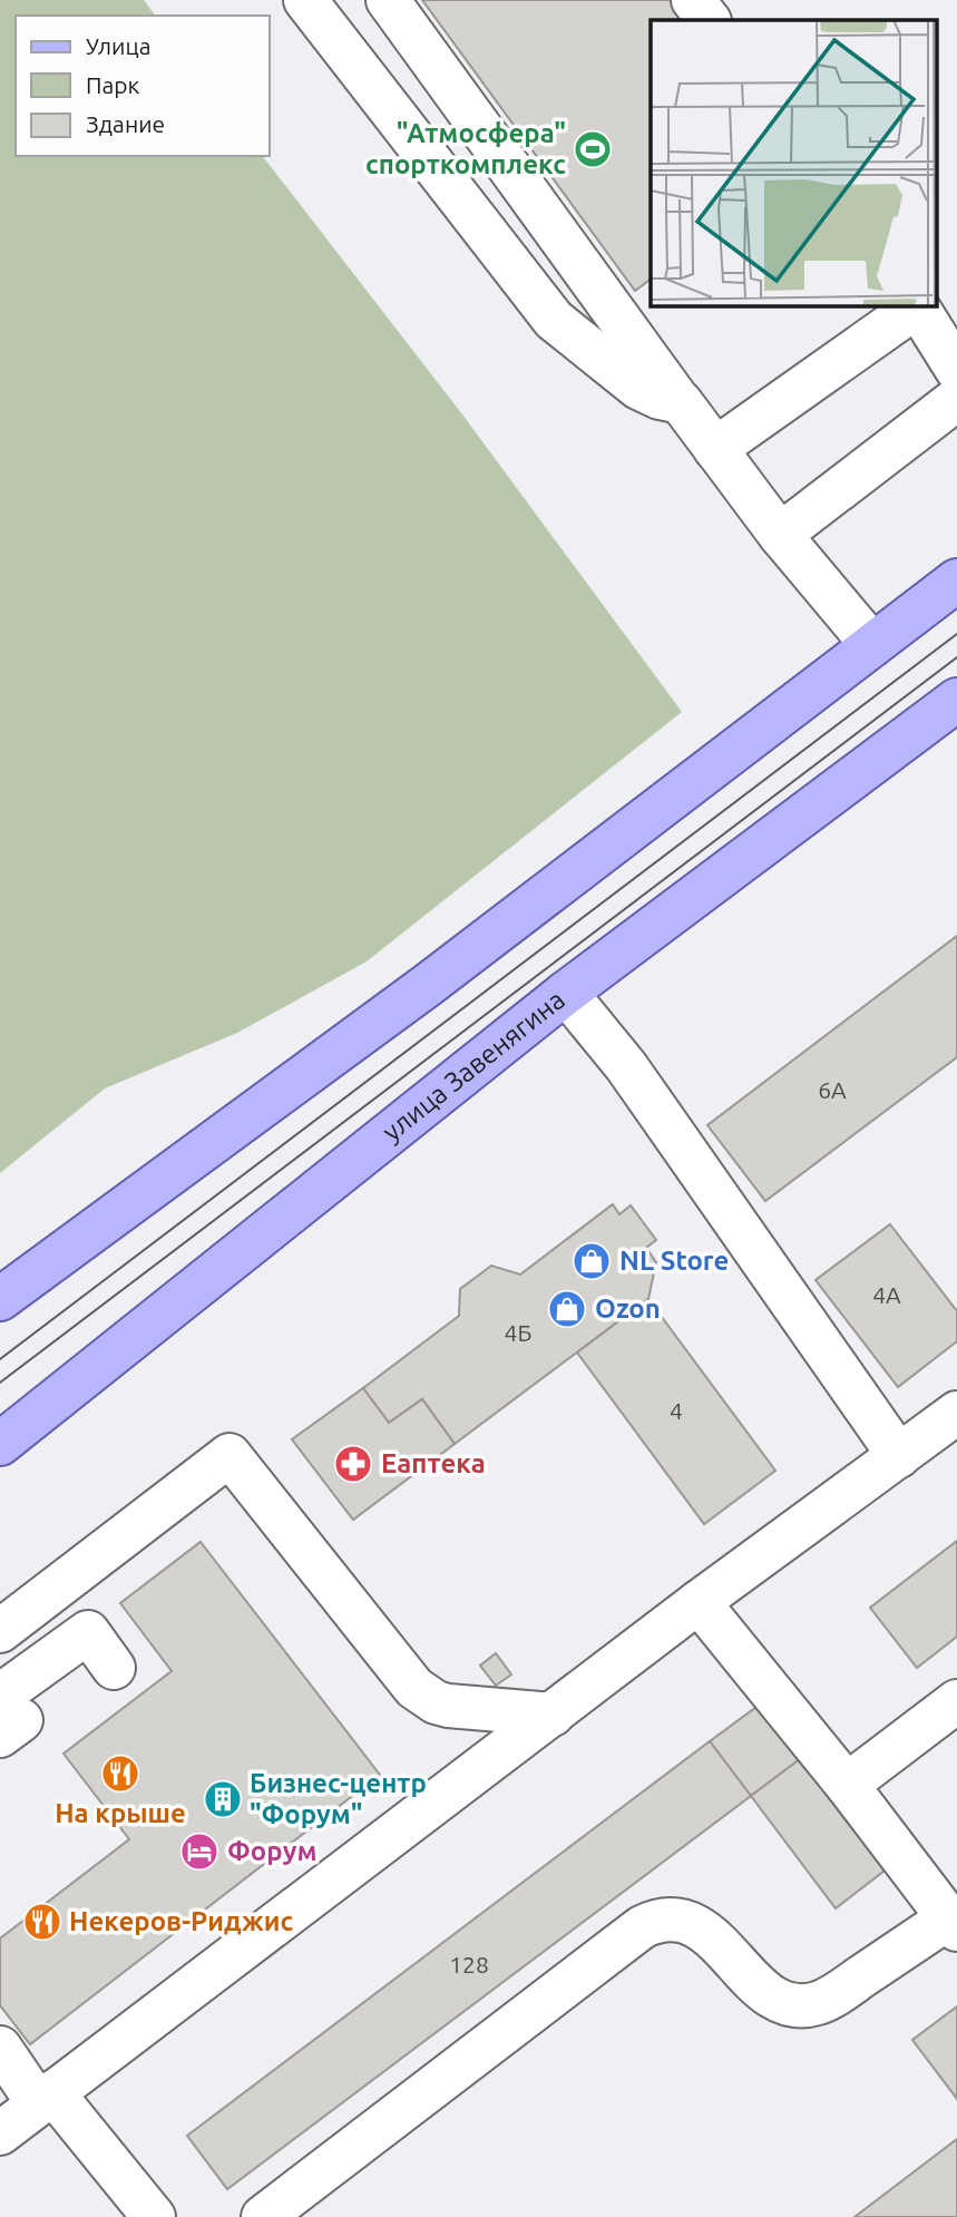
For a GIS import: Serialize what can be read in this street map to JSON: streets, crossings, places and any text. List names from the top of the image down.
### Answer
{
  "streets": {
    "main road": ["улица Завенягина"]
  },
  "places": {
    "sports": ["\"Атмосфера\" спорткомплекс"],
    "shop": ["NL Store", "Ozon"],
    "pharmacy": ["Еаптека"],
    "restaurant": ["На крыше", "Некеров-Риджис"],
    "building": ["Бизнес-центр \"Форум\""],
    "hotel": ["Форум"]
  },
  "house_numbers": [
    "6А",
    "4А",
    "4Б",
    "4",
    "128"
  ],
  "legend": ["Улица", "Парк", "Здание"]
}
